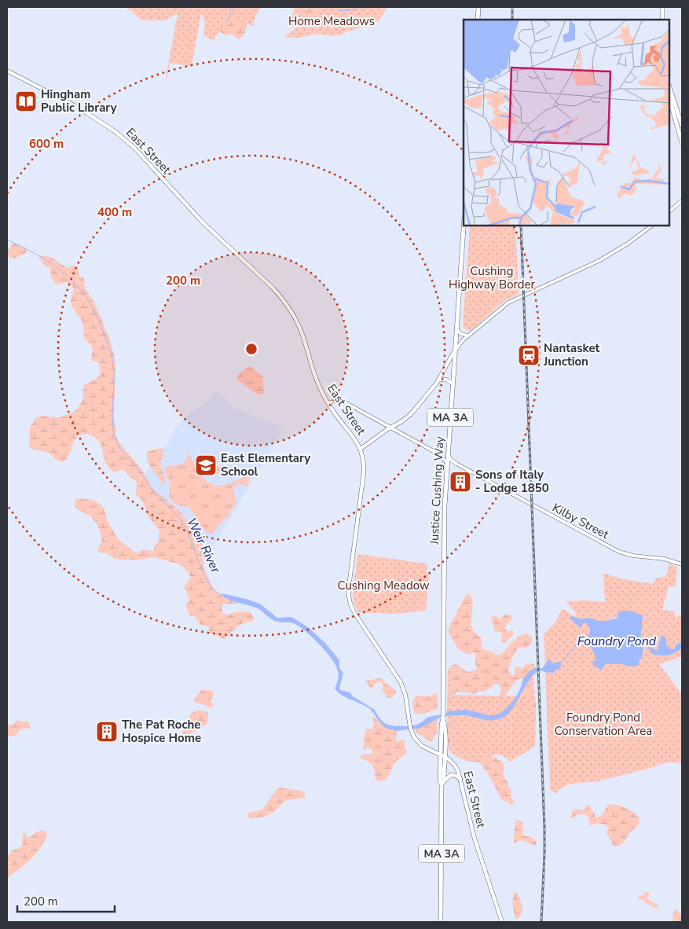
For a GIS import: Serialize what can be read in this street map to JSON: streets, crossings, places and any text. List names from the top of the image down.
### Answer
{
  "streets": {
    "main road": ["East Street", "MA 3A", "Justice Cushing Way"],
    "street": ["Kilby Street"]
  },
  "crossings": [
    ["East Street", "Justice Cushing Way"],
    ["Justice Cushing Way", "Kilby Street"]
  ],
  "water": ["Weir River", "Foundry Pond"],
  "parks": [
    "Home Meadows",
    "Cushing Highway Border",
    "Cushing Meadow",
    "Foundry Pond Conservation Area"
  ],
  "places": {
    "library": ["Hingham Public Library"],
    "station": ["Nantasket Junction"],
    "school or university": ["East Elementary School"],
    "building": ["Sons of Italy - Lodge 1850", "The Pat Roche Hospice Home"]
  },
  "scale_bar": "200 m",
  "rings": ["600 m", "400 m", "200 m"]
}
